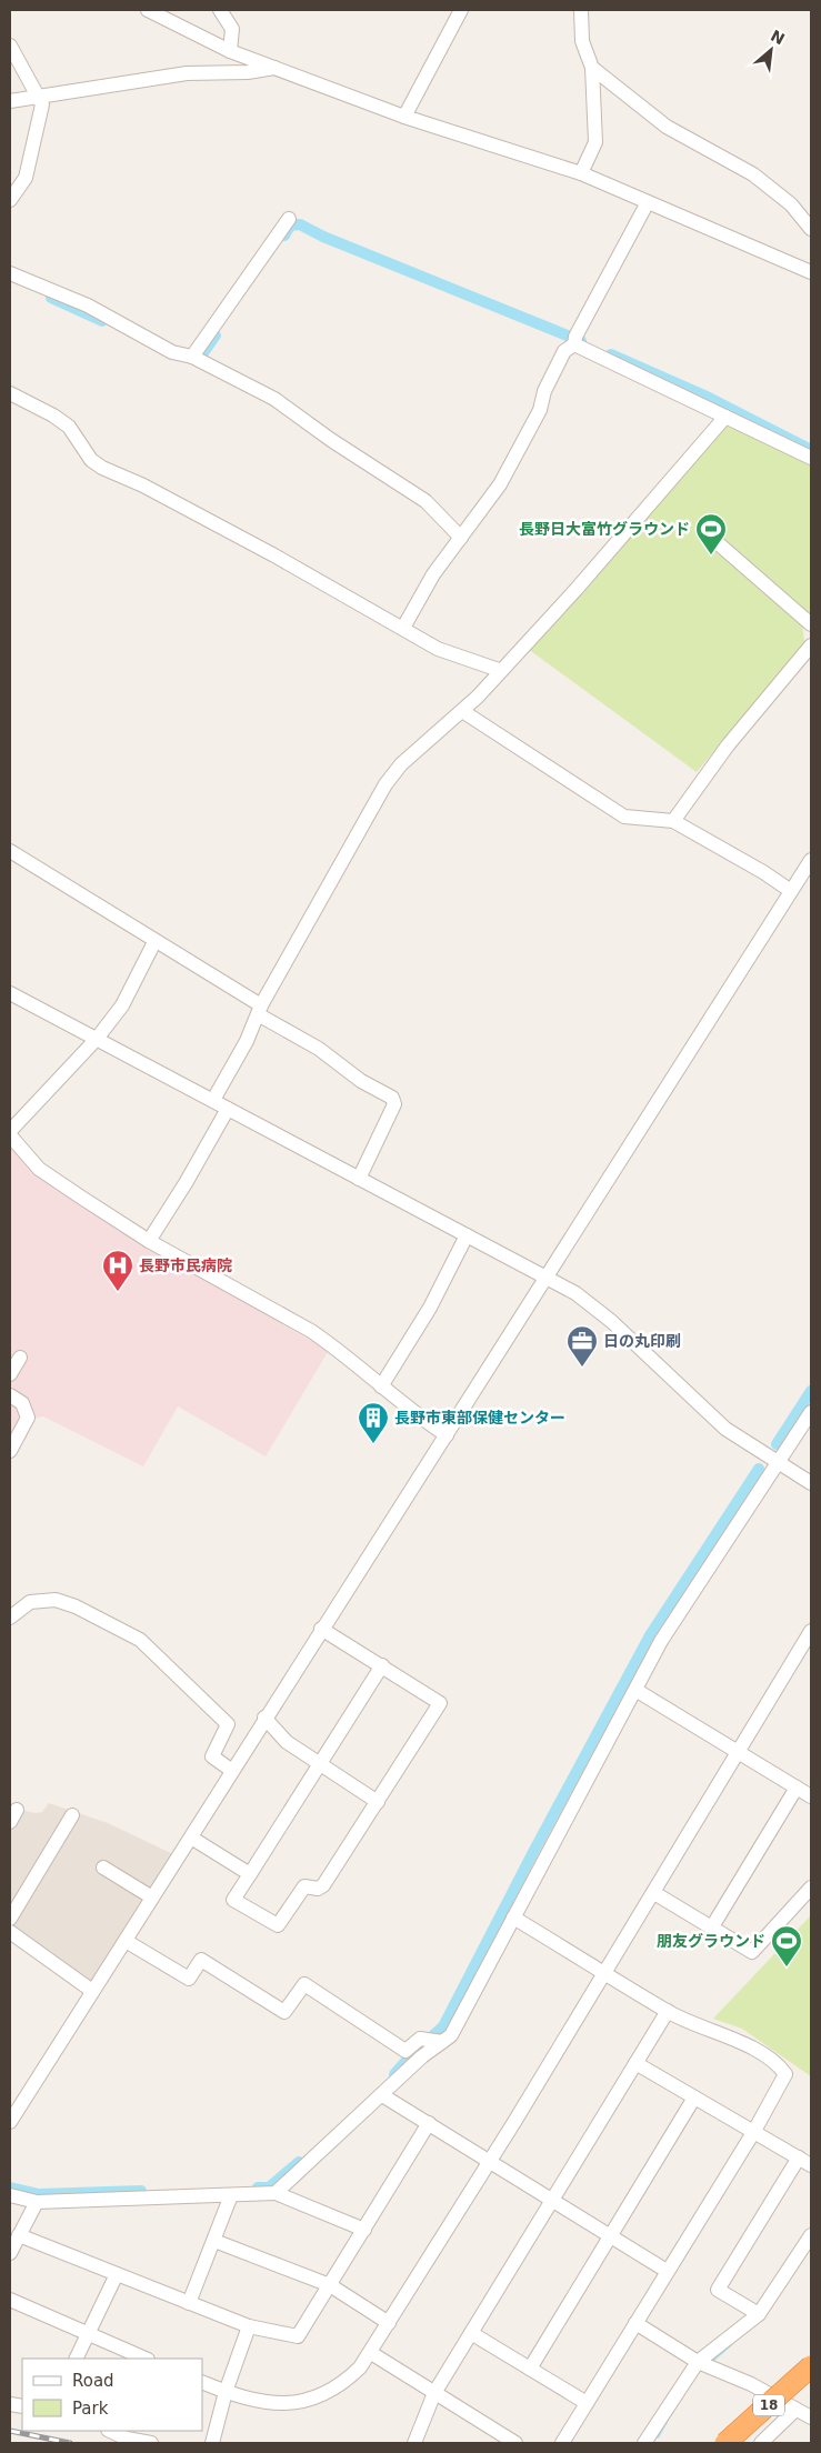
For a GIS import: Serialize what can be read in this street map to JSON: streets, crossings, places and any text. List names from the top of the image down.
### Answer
{
  "streets": {
    "highway": ["18"]
  },
  "places": {
    "sports": ["長野日大富竹グラウンド", "朋友グラウンド"],
    "hospital": ["長野市民病院"],
    "office": ["日の丸印刷"],
    "building": ["長野市東部保健センター"]
  },
  "legend": ["Road", "Park"],
  "north": "top right"
}
